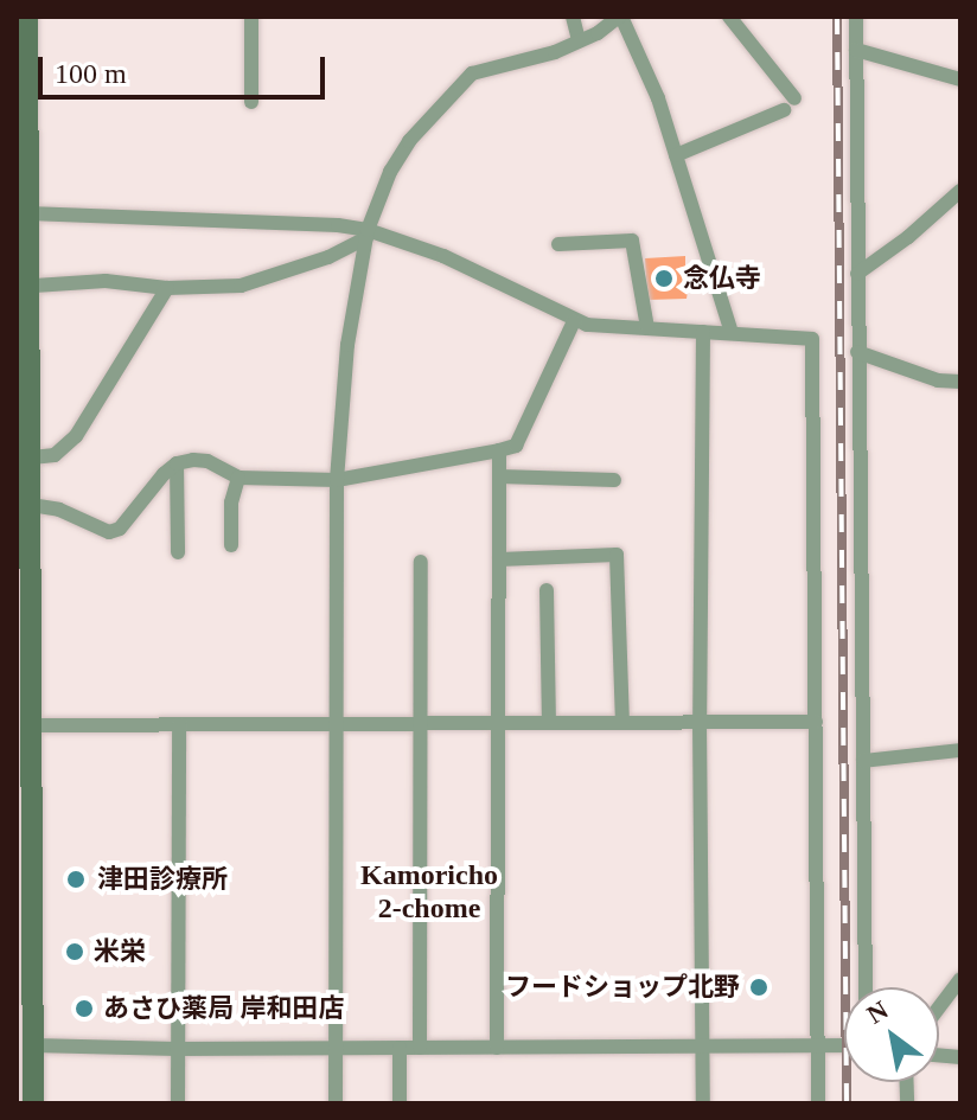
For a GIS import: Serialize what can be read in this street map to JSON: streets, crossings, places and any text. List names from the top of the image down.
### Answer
{
  "districts": ["Kamoricho 2-chome"],
  "places": [
    "念仏寺",
    "津田診療所",
    "米栄",
    "フードショップ北野",
    "あさひ薬局 岸和田店"
  ],
  "scale_bar": "100 m",
  "north": "top left"
}
